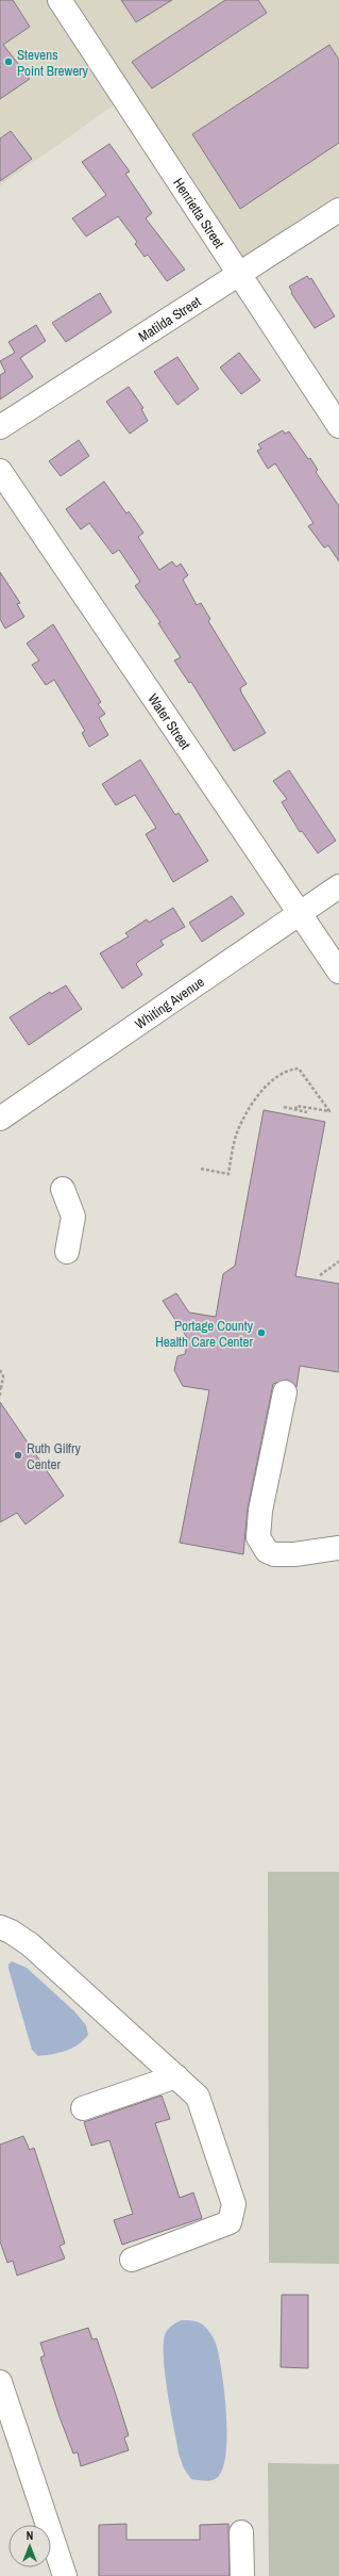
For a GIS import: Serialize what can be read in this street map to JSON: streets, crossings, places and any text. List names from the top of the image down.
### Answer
{
  "streets": {
    "street": [
      "Henrietta Street",
      "Matilda Street",
      "Water Street",
      "Whiting Avenue"
    ]
  },
  "crossings": [
    ["Henrietta Street", "Matilda Street"],
    ["Water Street", "Whiting Avenue"]
  ],
  "places": ["Stevens Point Brewery", "Portage County Health Care Center", "Ruth Gilfry Center"],
  "north": "top"
}
